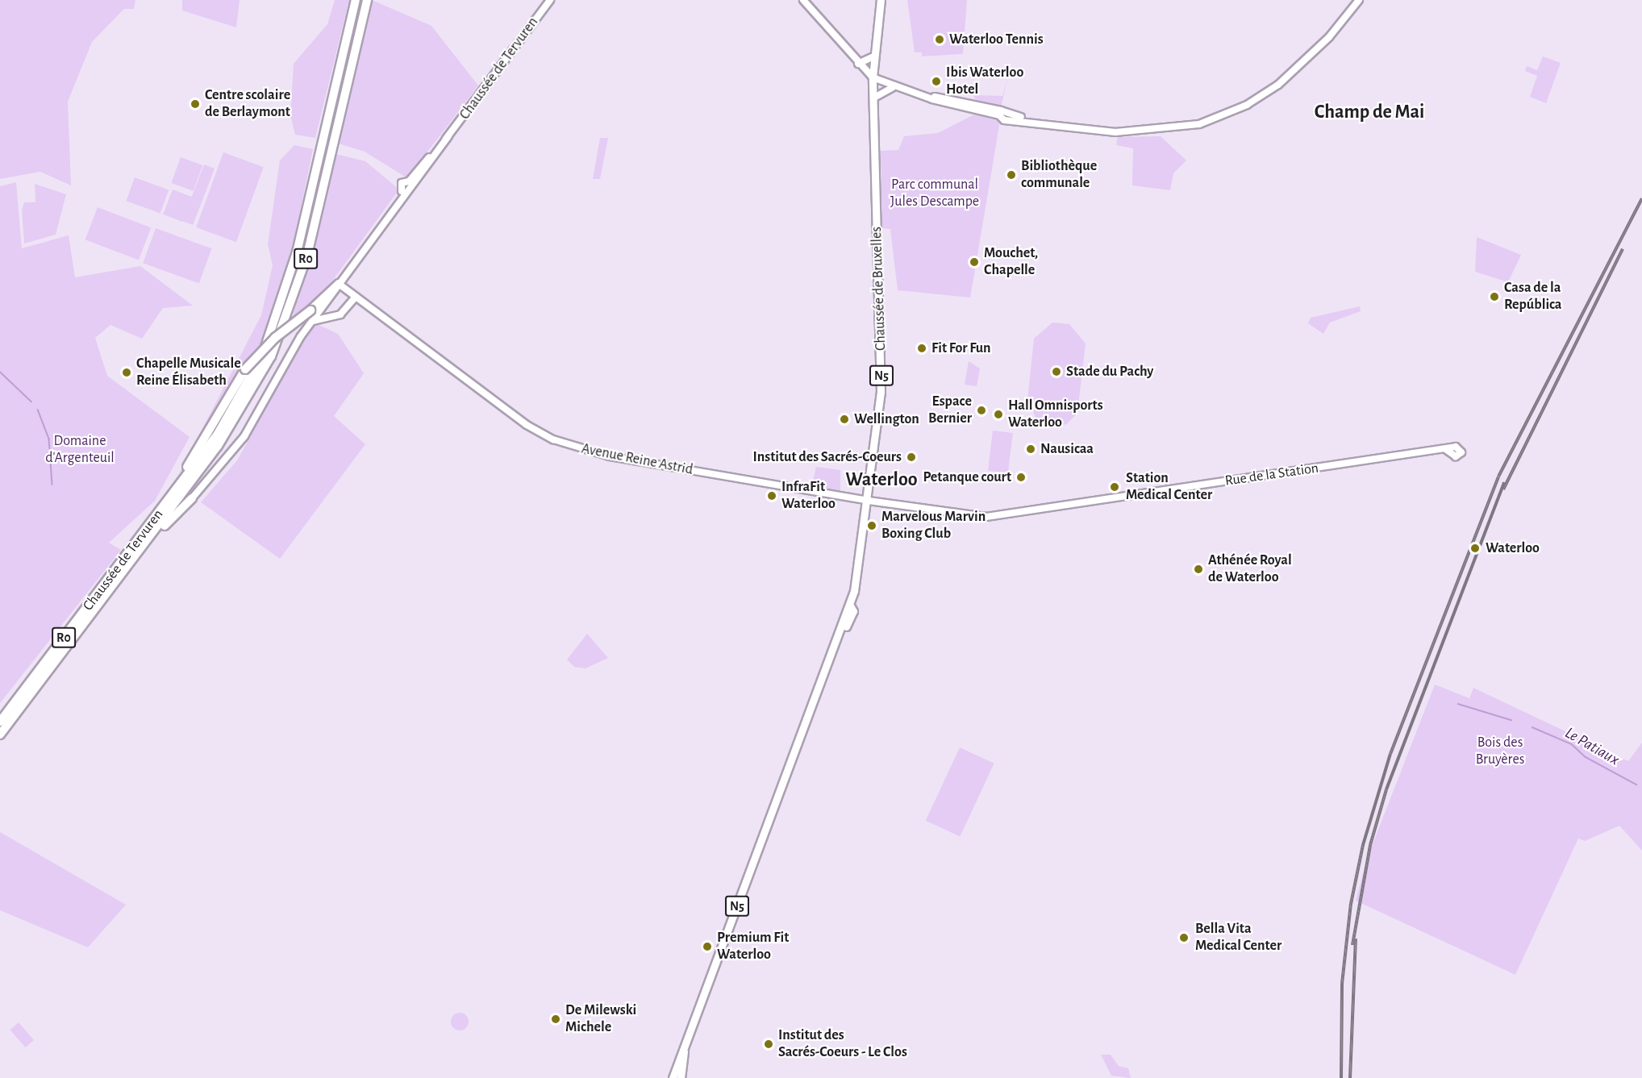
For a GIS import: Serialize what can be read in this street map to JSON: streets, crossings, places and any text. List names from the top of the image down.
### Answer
{
  "streets": {
    "highway": ["Chaussée de Tervuren", "R0"],
    "main road": ["Chaussée de Bruxelles", "N5"],
    "street": ["Avenue Reine Astrid", "Rue de la Station"]
  },
  "crossings": [
    ["Chaussée de Tervuren", "R0"],
    ["Chaussée de Bruxelles", "Avenue Reine Astrid"],
    ["Chaussée de Bruxelles", "Rue de la Station"],
    ["Avenue Reine Astrid", "Rue de la Station"]
  ],
  "districts": ["Champ de Mai", "Waterloo"],
  "water": ["Le Patiaux"],
  "parks": ["Parc communal Jules Descampe", "Domaine d'Argenteuil", "Bois des Bruyères"],
  "places": [
    "Waterloo Tennis",
    "Ibis Waterloo Hotel",
    "Centre scolaire de Berlaymont",
    "Bibliothèque communale",
    "Mouchet, Chapelle",
    "Casa de la República",
    "Fit For Fun",
    "Stade du Pachy",
    "Chapelle Musicale Reine Élisabeth",
    "Espace Bernier",
    "Hall Omnisports Waterloo",
    "Wellington",
    "Nausicaa",
    "Institut des Sacrés-Coeurs",
    "Petanque court",
    "Station Medical Center",
    "InfraFit Waterloo",
    "Marvelous Marvin Boxing Club",
    "Waterloo",
    "Athénée Royal de Waterloo",
    "Bella Vita Medical Center",
    "Premium Fit Waterloo",
    "De Milewski Michele",
    "Institut des Sacrés-Coeurs - Le Clos"
  ]
}
